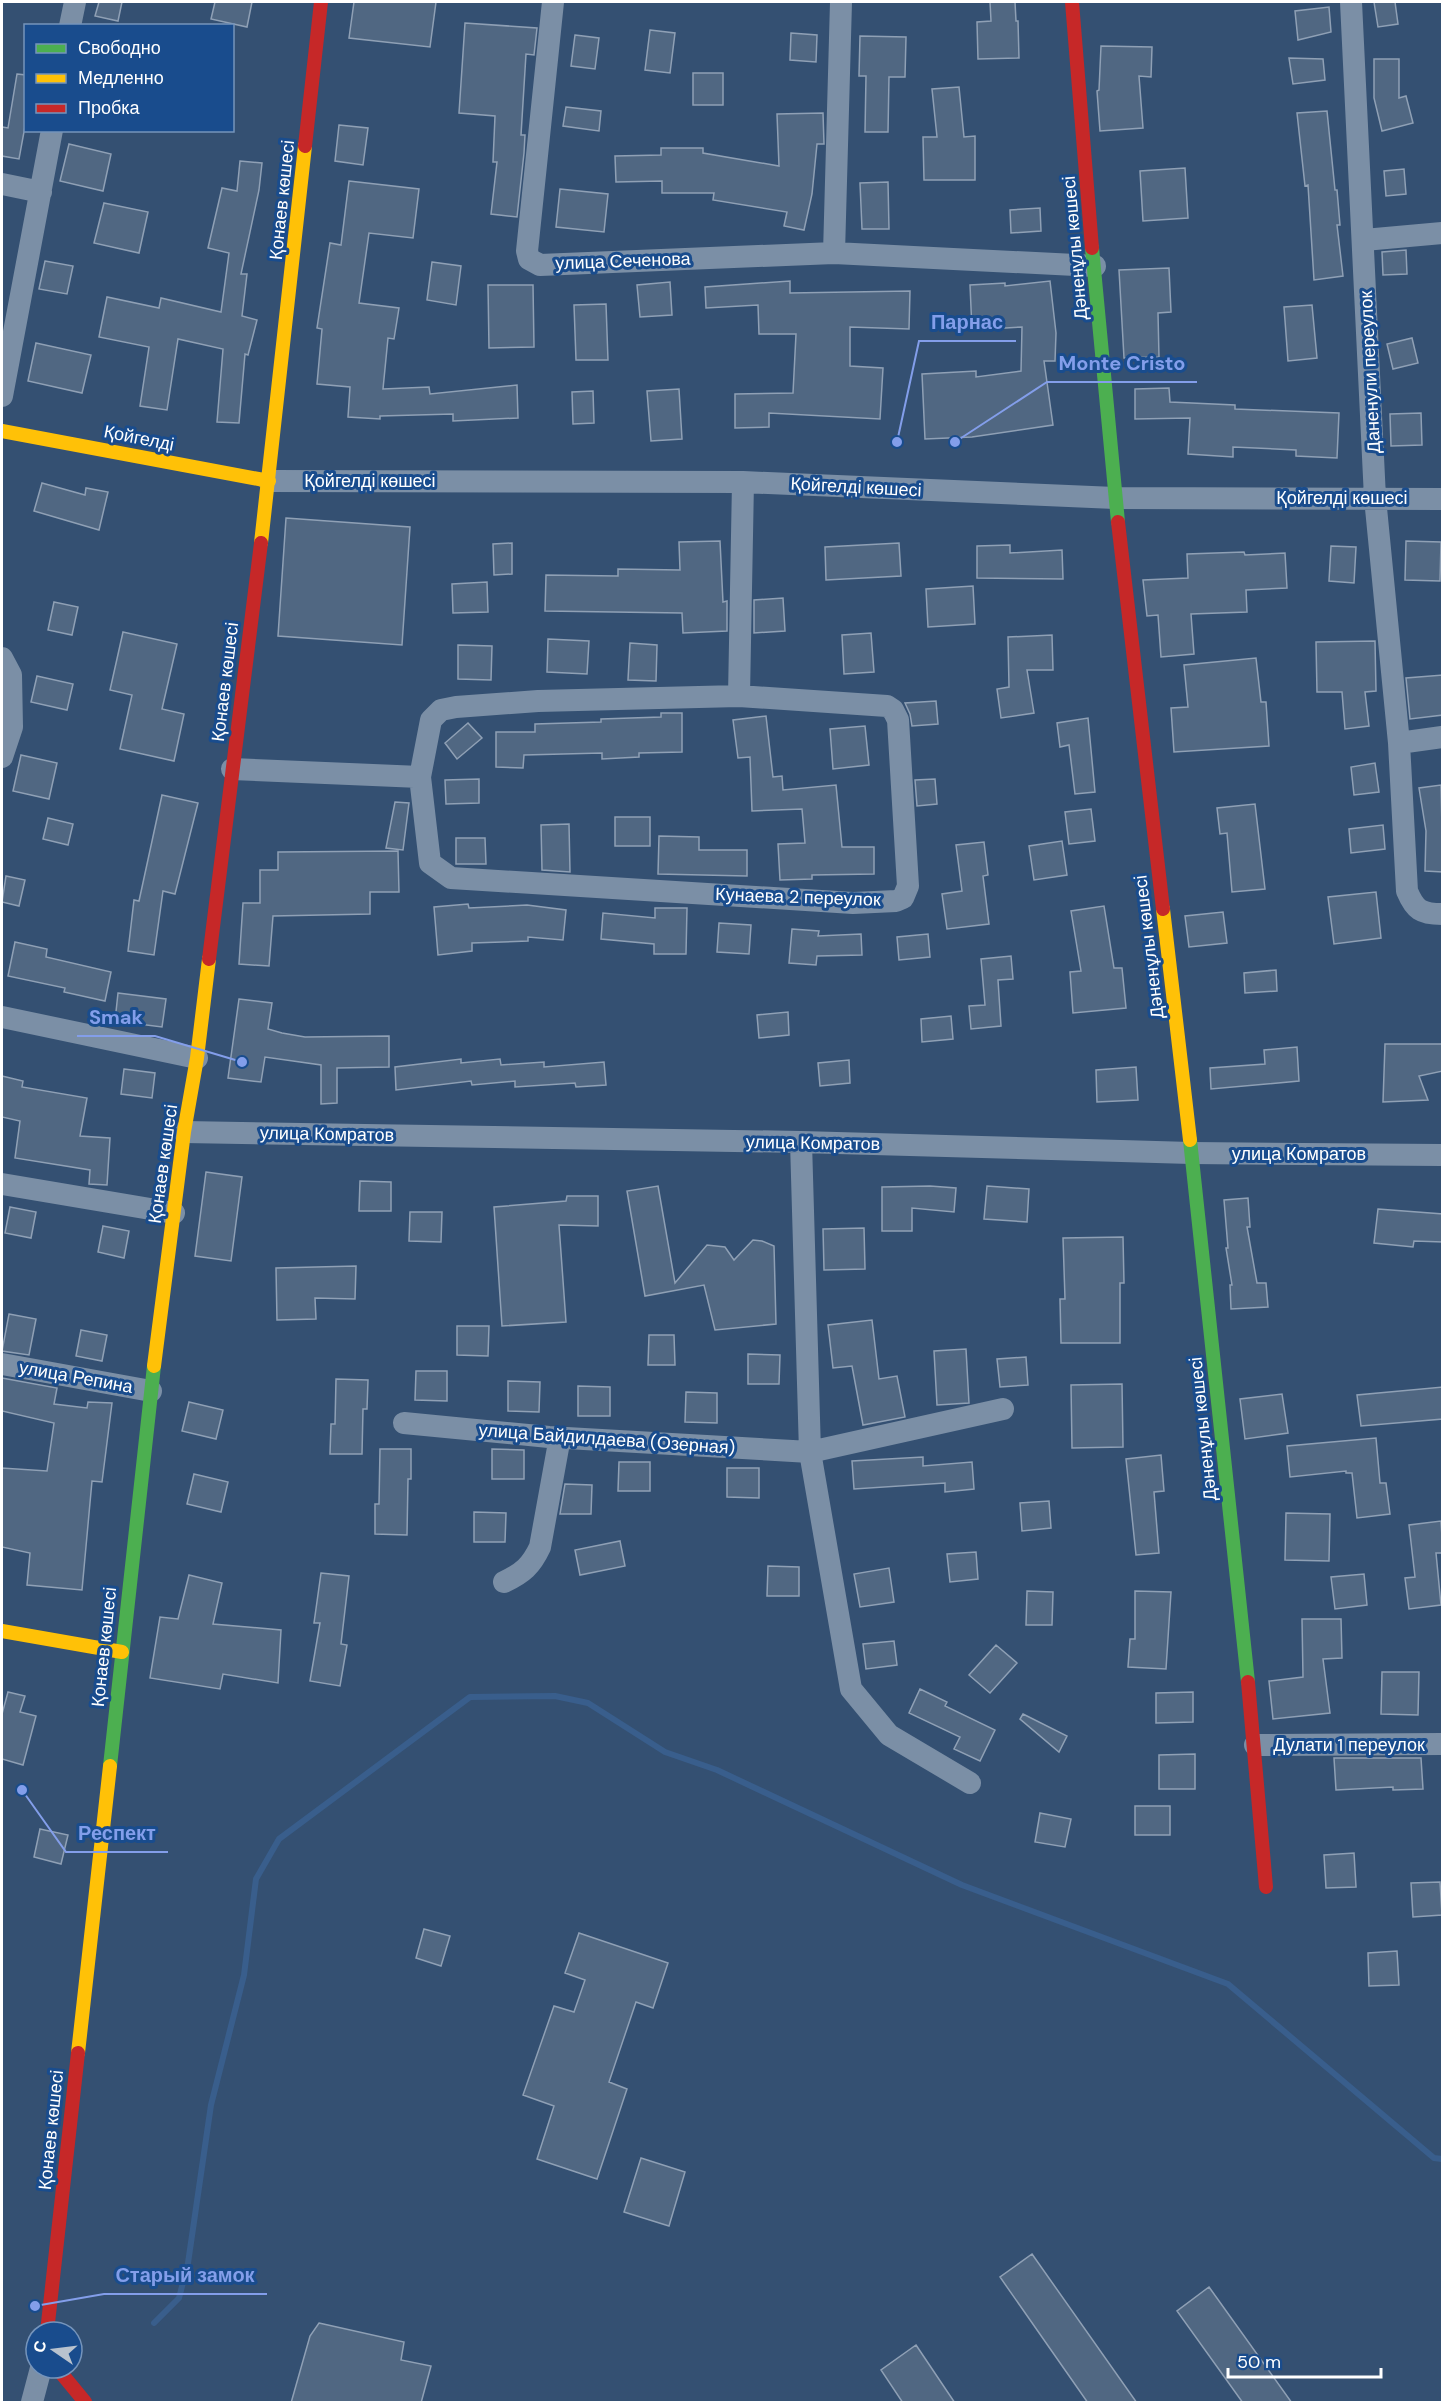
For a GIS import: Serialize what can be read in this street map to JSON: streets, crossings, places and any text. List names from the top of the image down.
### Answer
{
  "streets": {
    "main road": ["Қонаев көшесі", "Дәненұлы көшесі", "Қойгелді"],
    "street": [
      "улица Сеченова",
      "Даненули переулок",
      "Қойгелді көшесі",
      "Кунаева 2 переулок",
      "улица Комратов",
      "улица Репина",
      "улица Байдилдаева (Озерная)",
      "Дулати 1 переулок"
    ]
  },
  "crossings": [
    ["Қонаев көшесі", "Қойгелді"],
    ["Қонаев көшесі", "Қойгелді көшесі"],
    ["Қонаев көшесі", "улица Комратов"],
    ["Қонаев көшесі", "улица Репина"],
    ["Дәненұлы көшесі", "улица Сеченова"],
    ["Дәненұлы көшесі", "Қойгелді көшесі"],
    ["Дәненұлы көшесі", "улица Комратов"],
    ["Дәненұлы көшесі", "Дулати 1 переулок"],
    ["Даненули переулок", "Қойгелді көшесі"],
    ["Қойгелді", "Қойгелді көшесі"]
  ],
  "places": [
    "Парнас",
    "Monte Cristo",
    "Smak",
    "Респект",
    "Старый замок"
  ],
  "legend": ["Свободно", "Медленно", "Пробка"],
  "scale_bar": "50 m",
  "north": "left"
}
